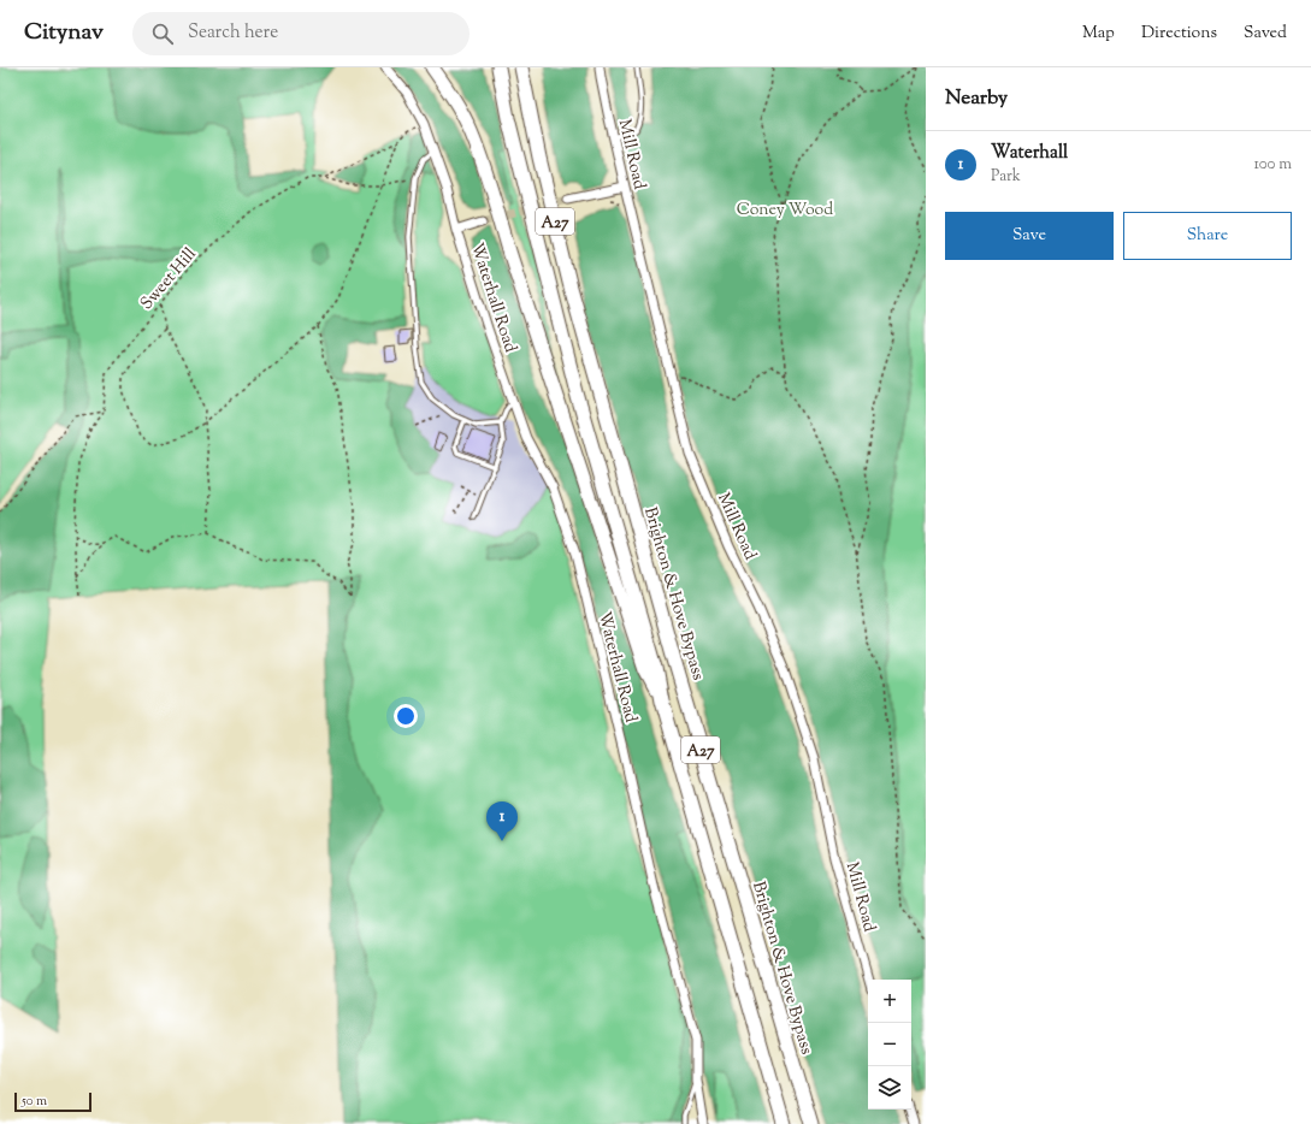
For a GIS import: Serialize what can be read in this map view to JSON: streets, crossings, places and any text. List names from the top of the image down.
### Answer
{
  "streets": {
    "highway": ["A27", "Brighton & Hove Bypass"],
    "street": ["Mill Road", "Waterhall Road"],
    "path": ["Sweet Hill"]
  },
  "crossings": [
    ["Sweet Hill", "Waterhall Road"]
  ],
  "parks": ["Coney Wood"],
  "scale_bar": "50 m",
  "page": {
    "header": "Citynav",
    "search": "Search here",
    "nav": ["Map", "Directions", "Saved"],
    "heading": "Nearby",
    "list": [
      {
        "mark": "1",
        "name": "Waterhall",
        "note": "Park",
        "value": "100 m"
      }
    ],
    "buttons": ["Save", "Share"],
    "pins": "1",
    "map_buttons": ["+", "−"],
    "scale": "50 m"
  }
}
